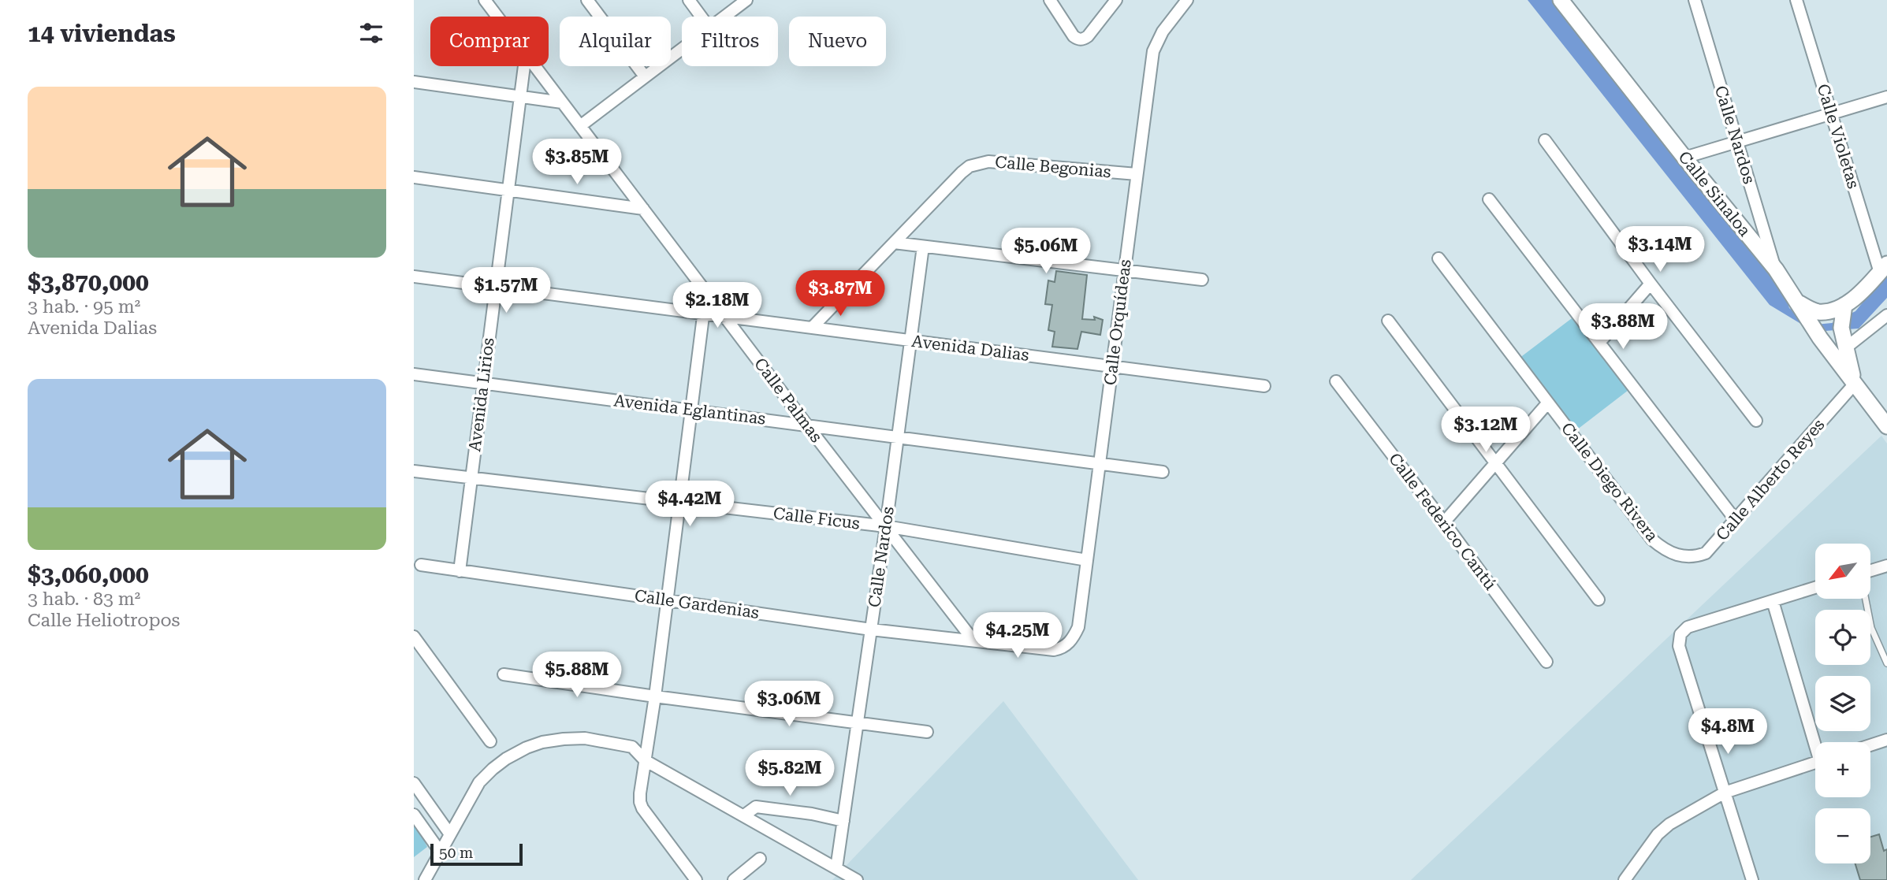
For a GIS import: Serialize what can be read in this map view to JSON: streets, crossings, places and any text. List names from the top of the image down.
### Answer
{
  "streets": {
    "street": [
      "Calle Nardos",
      "Calle Violetas",
      "Calle Begonias",
      "Calle Sinaloa",
      "Calle Orquídeas",
      "Avenida Dalias",
      "Avenida Lirios",
      "Calle Palmas",
      "Avenida Eglantinas",
      "Calle Alberto Reyes",
      "Calle Diego Rivera",
      "Calle Ficus",
      "Calle Federico Cantú",
      "Calle Gardenias"
    ]
  },
  "crossings": [
    ["Calle Nardos", "Calle Sinaloa"],
    ["Calle Nardos", "Avenida Dalias"],
    ["Calle Nardos", "Calle Palmas"],
    ["Calle Nardos", "Avenida Eglantinas"],
    ["Calle Nardos", "Calle Ficus"],
    ["Calle Nardos", "Calle Gardenias"],
    ["Calle Begonias", "Calle Orquídeas"],
    ["Calle Sinaloa", "Calle Alberto Reyes"],
    ["Calle Orquídeas", "Avenida Dalias"],
    ["Calle Orquídeas", "Avenida Eglantinas"],
    ["Calle Orquídeas", "Calle Ficus"],
    ["Calle Orquídeas", "Calle Gardenias"],
    ["Avenida Dalias", "Avenida Lirios"],
    ["Avenida Dalias", "Calle Palmas"],
    ["Avenida Lirios", "Avenida Eglantinas"],
    ["Avenida Lirios", "Calle Ficus"],
    ["Avenida Lirios", "Calle Gardenias"],
    ["Calle Palmas", "Avenida Eglantinas"],
    ["Calle Palmas", "Calle Ficus"],
    ["Calle Palmas", "Calle Gardenias"],
    ["Calle Alberto Reyes", "Calle Diego Rivera"]
  ],
  "scale_bar": "50 m",
  "north": "bottom left",
  "page": {
    "heading": "14 viviendas",
    "chip": [
      "Comprar",
      "Alquilar",
      "Filtros",
      "Nuevo"
    ],
    "list": [
      {
        "name": "$3,870,000",
        "note": "3 hab. · 95 m² · Avenida Dalias"
      },
      {
        "name": "$3,060,000",
        "note": "3 hab. · 83 m² · Calle Heliotropos"
      }
    ],
    "price": [
      "$3.85M",
      "$3.14M",
      "$5.06M",
      "$1.57M",
      "$3.87M",
      "$2.18M",
      "$3.88M",
      "$3.12M",
      "$4.42M",
      "$4.25M",
      "$5.88M",
      "$3.06M",
      "$4.8M",
      "$5.82M"
    ],
    "map_buttons": ["+", "−"],
    "scale": "50 m"
  }
}
